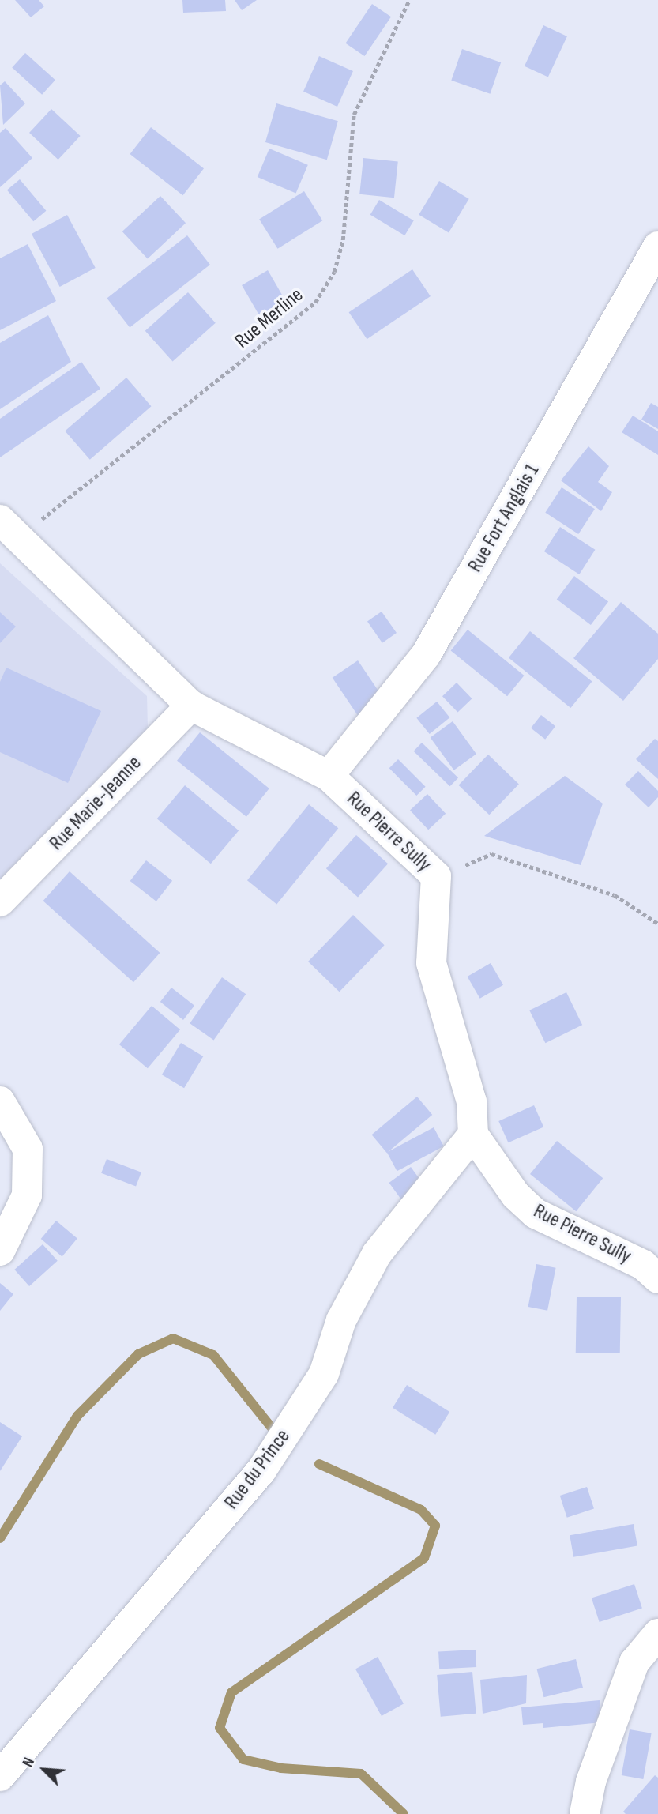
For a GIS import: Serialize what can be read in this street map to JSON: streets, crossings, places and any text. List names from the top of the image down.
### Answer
{
  "streets": {
    "street": [
      "Rue Fort Anglais 1",
      "Rue Marie-Jeanne",
      "Rue Pierre Sully",
      "Rue du Prince"
    ],
    "path": ["Rue Merline"]
  },
  "crossings": [
    ["Rue Merline", "Rue Pierre Sully"],
    ["Rue Fort Anglais 1", "Rue Pierre Sully"],
    ["Rue Marie-Jeanne", "Rue Pierre Sully"],
    ["Rue Pierre Sully", "Rue du Prince"]
  ],
  "north": "top left"
}
